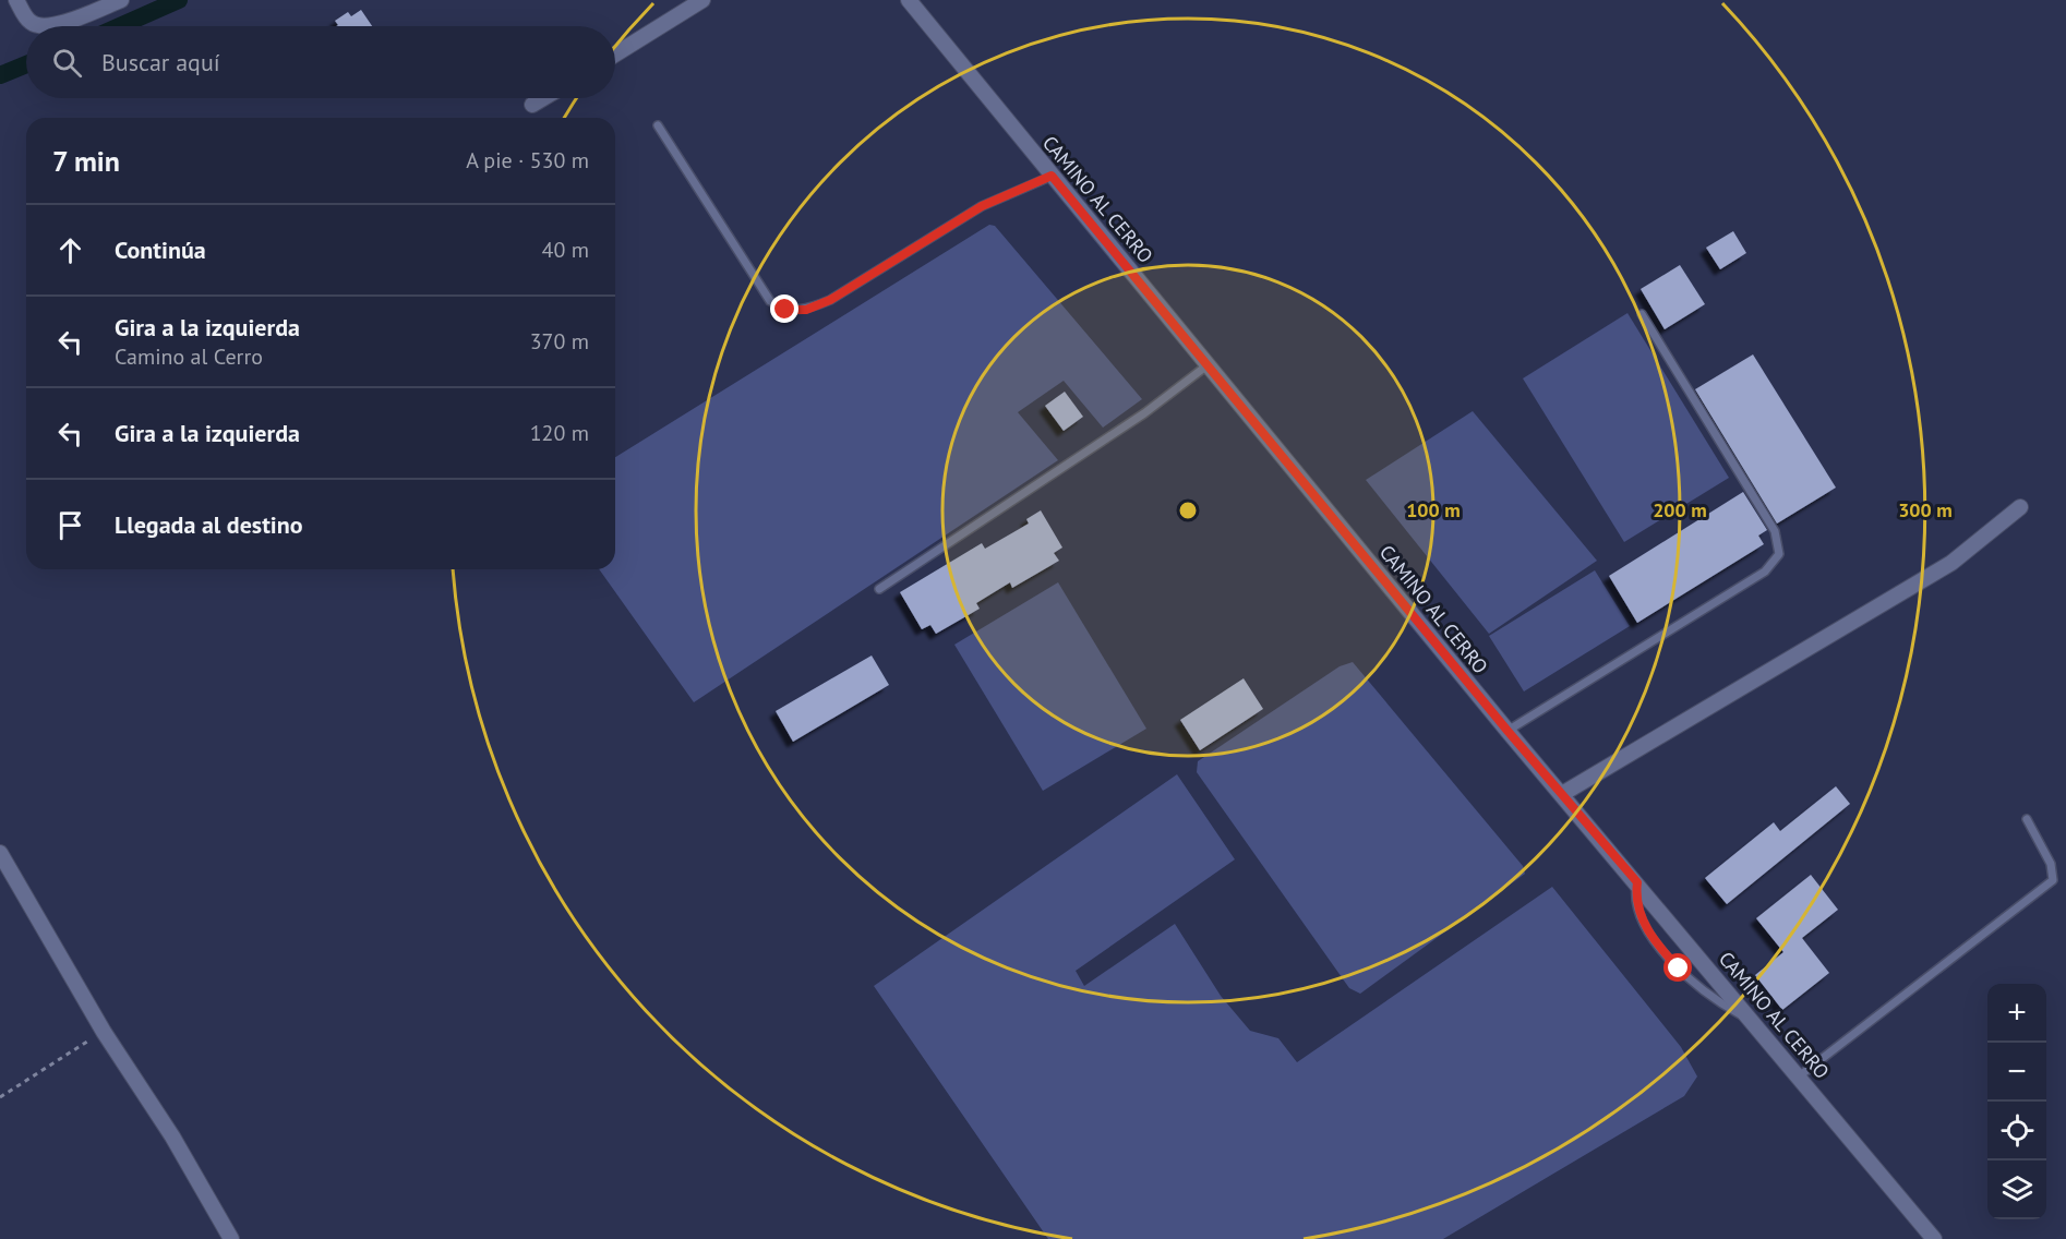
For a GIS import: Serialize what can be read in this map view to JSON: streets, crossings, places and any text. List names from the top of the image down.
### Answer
{
  "streets": {
    "street": ["CAMINO AL CERRO"]
  },
  "page": {
    "search": "Buscar aquí",
    "heading": ["7 min", "A pie · 530 m"],
    "list": [
      ["Continúa", "40 m"],
      ["Gira a la izquierda", "Camino al Cerro", "370 m"],
      ["Gira a la izquierda", "120 m"],
      "Llegada al destino"
    ],
    "map_buttons": ["+", "−"]
  },
  "rings": ["100 m", "200 m", "300 m"]
}
